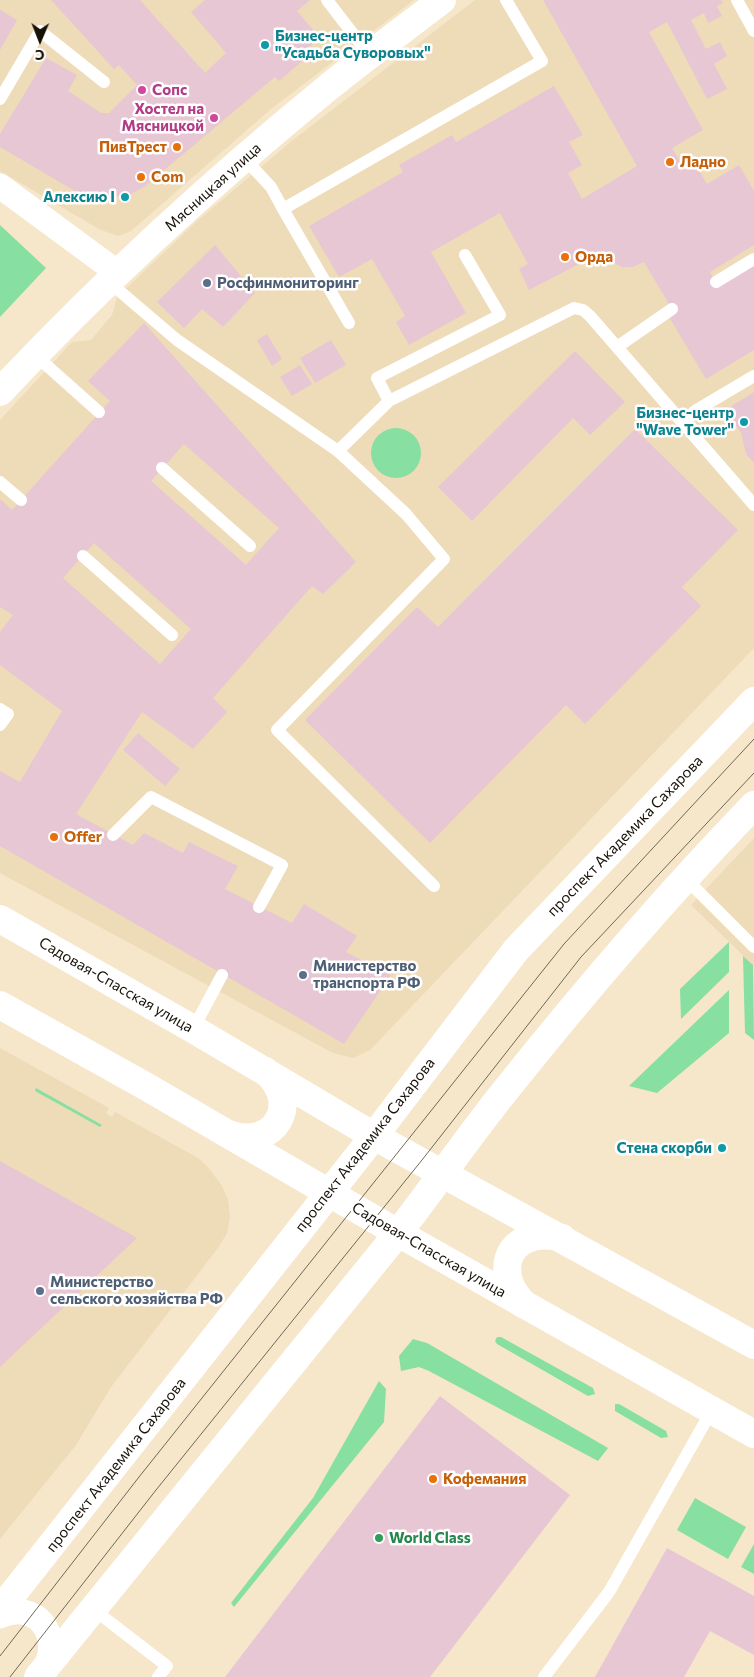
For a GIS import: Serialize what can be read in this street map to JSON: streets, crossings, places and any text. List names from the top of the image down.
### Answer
{
  "streets": {
    "main road": ["Мясницкая улица", "проспект Академика Сахарова", "Садовая-Спасская улица"]
  },
  "crossings": [
    ["проспект Академика Сахарова", "Садовая-Спасская улица"]
  ],
  "places": [
    "Бизнес-центр \"Усадьба Суворовых\"",
    "Сопс",
    "Хостел на Мясницкой",
    "ПивТрест",
    "Ладно",
    "Com",
    "Алексию I",
    "Орда",
    "Росфинмониторинг",
    "Бизнес-центр \"Wave Tower\"",
    "Offer",
    "Министерство транспорта РФ",
    "Стена скорби",
    "Министерство сельского хозяйства РФ",
    "Кофемания",
    "World Class"
  ],
  "north": "bottom"
}
